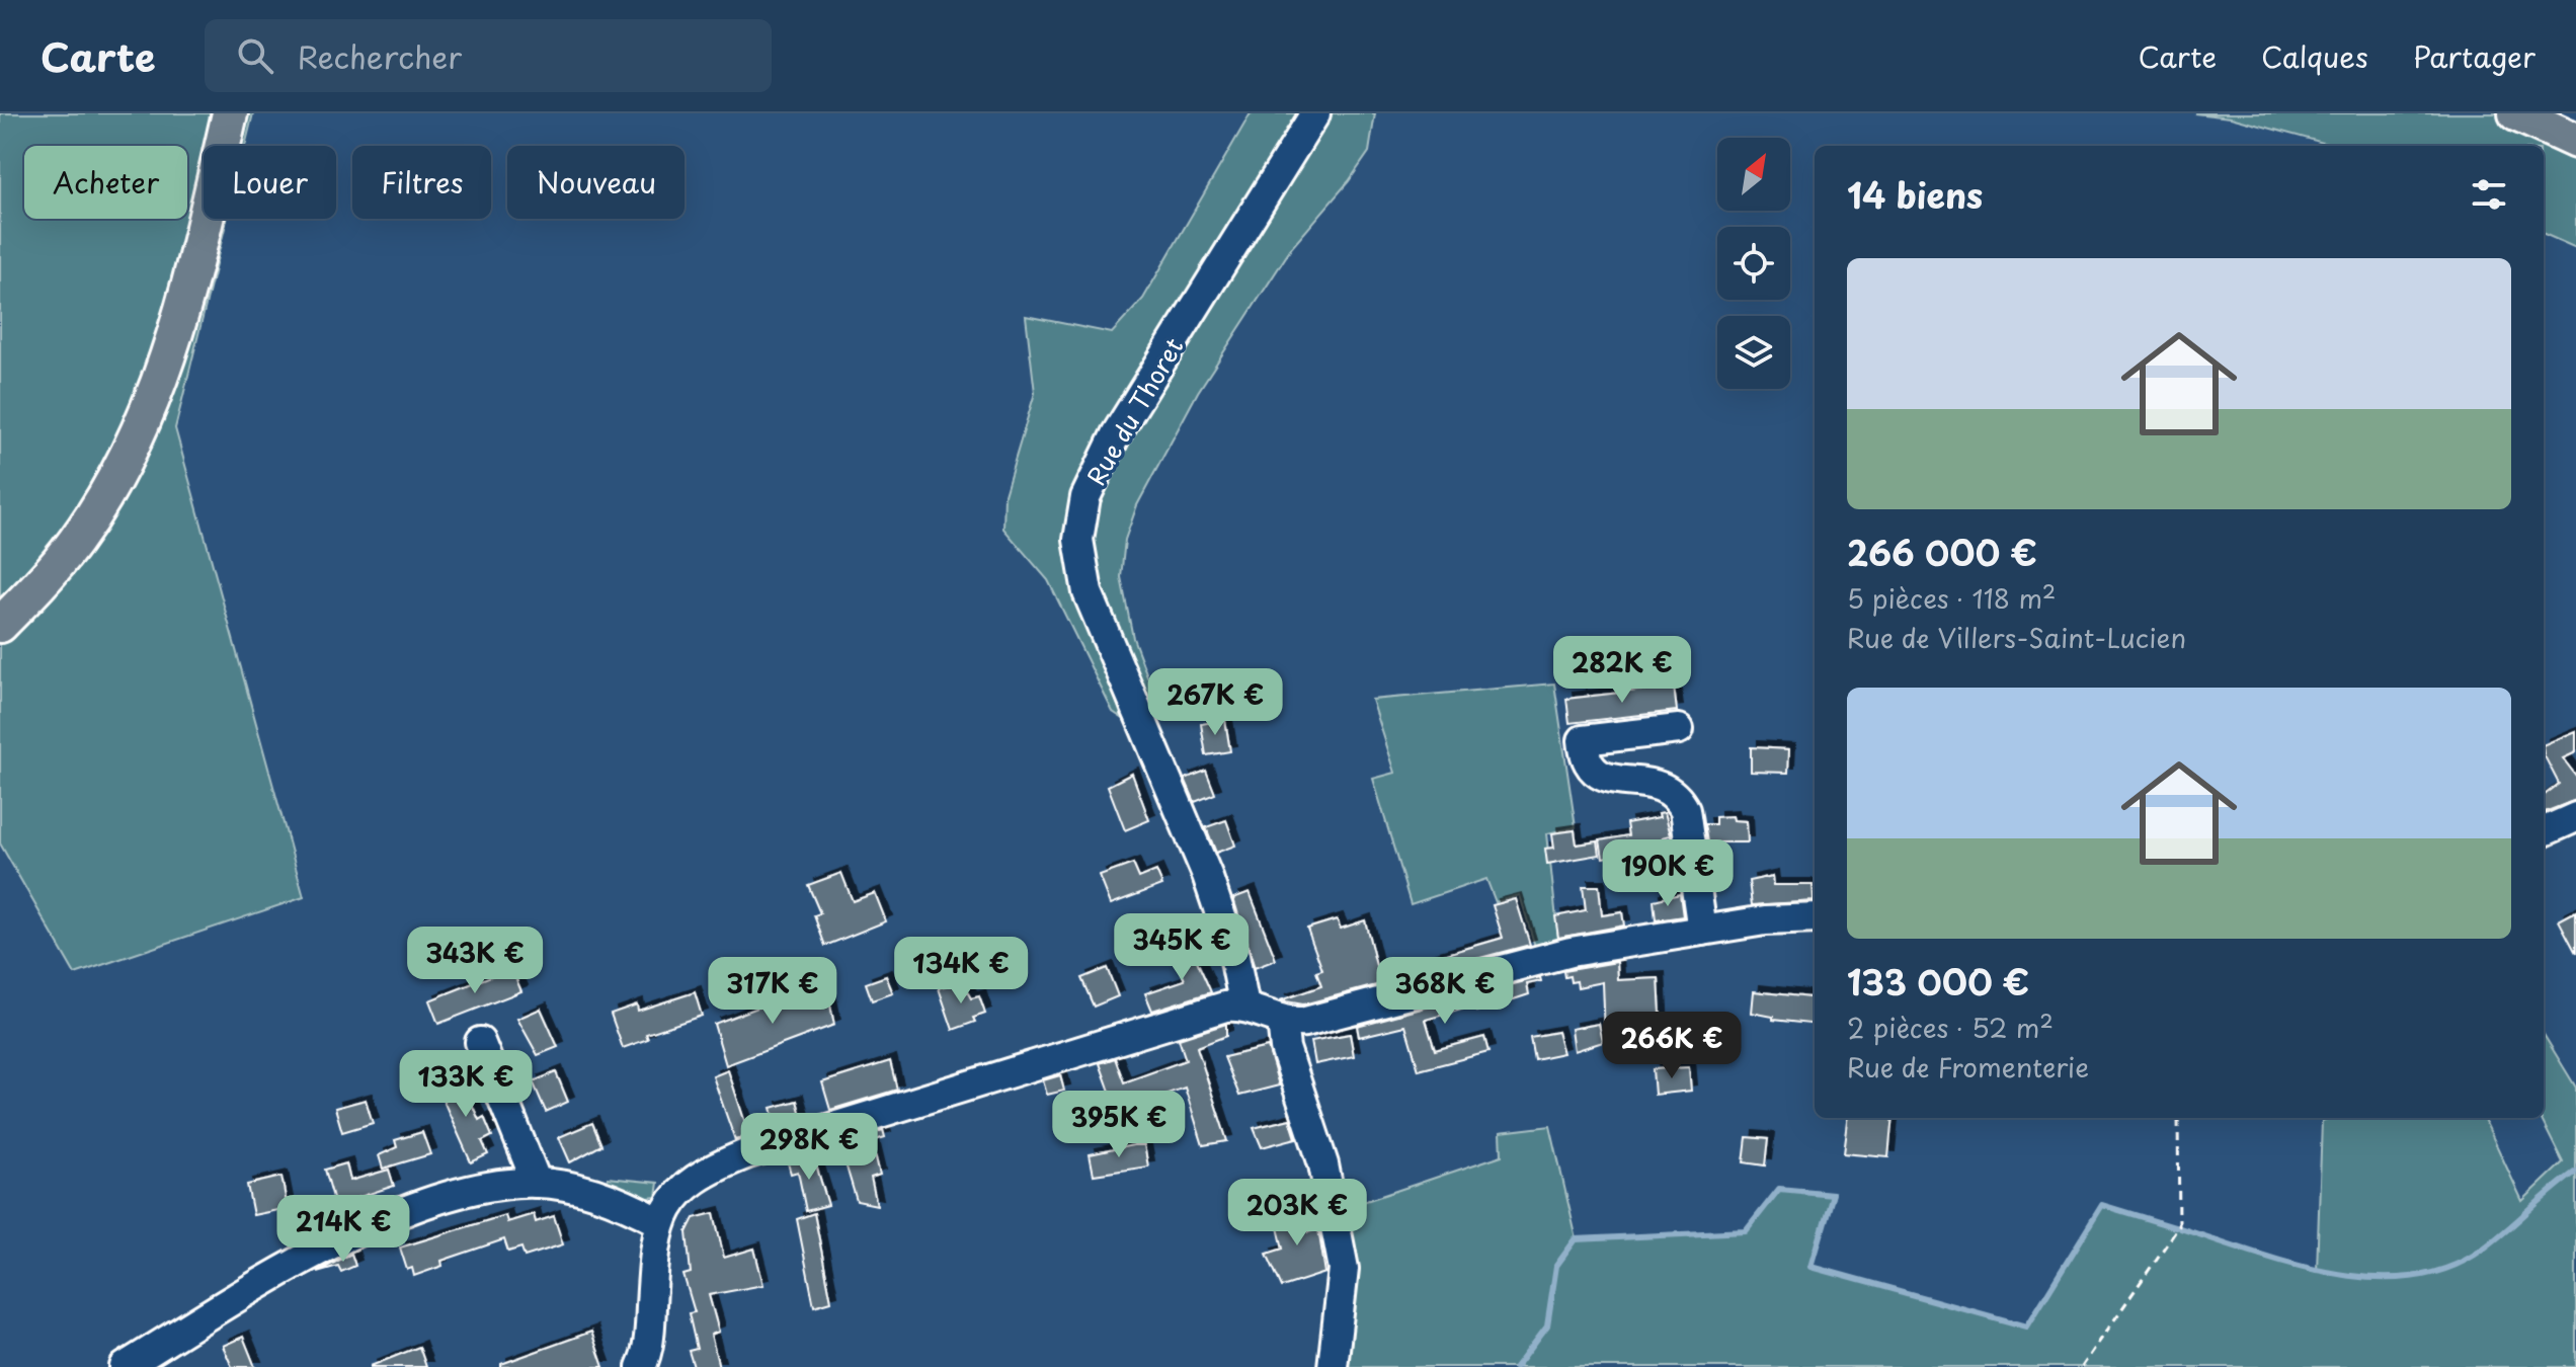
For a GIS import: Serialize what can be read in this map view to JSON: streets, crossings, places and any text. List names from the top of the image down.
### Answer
{
  "streets": {
    "street": ["Rue du Thoret"]
  },
  "north": "top right",
  "page": {
    "header": "Carte",
    "search": "Rechercher",
    "nav": ["Carte", "Calques", "Partager"],
    "chip": [
      "Acheter",
      "Louer",
      "Filtres",
      "Nouveau"
    ],
    "heading": "14 biens",
    "list": [
      {
        "name": "266 000 €",
        "note": "5 pièces · 118 m² · Rue de Villers-Saint-Lucien"
      },
      {
        "name": "133 000 €",
        "note": "2 pièces · 52 m² · Rue de Fromenterie"
      }
    ],
    "price": [
      "282K €",
      "267K €",
      "190K €",
      "345K €",
      "343K €",
      "134K €",
      "317K €",
      "368K €",
      "266K €",
      "133K €",
      "395K €",
      "298K €",
      "203K €",
      "214K €"
    ]
  }
}
